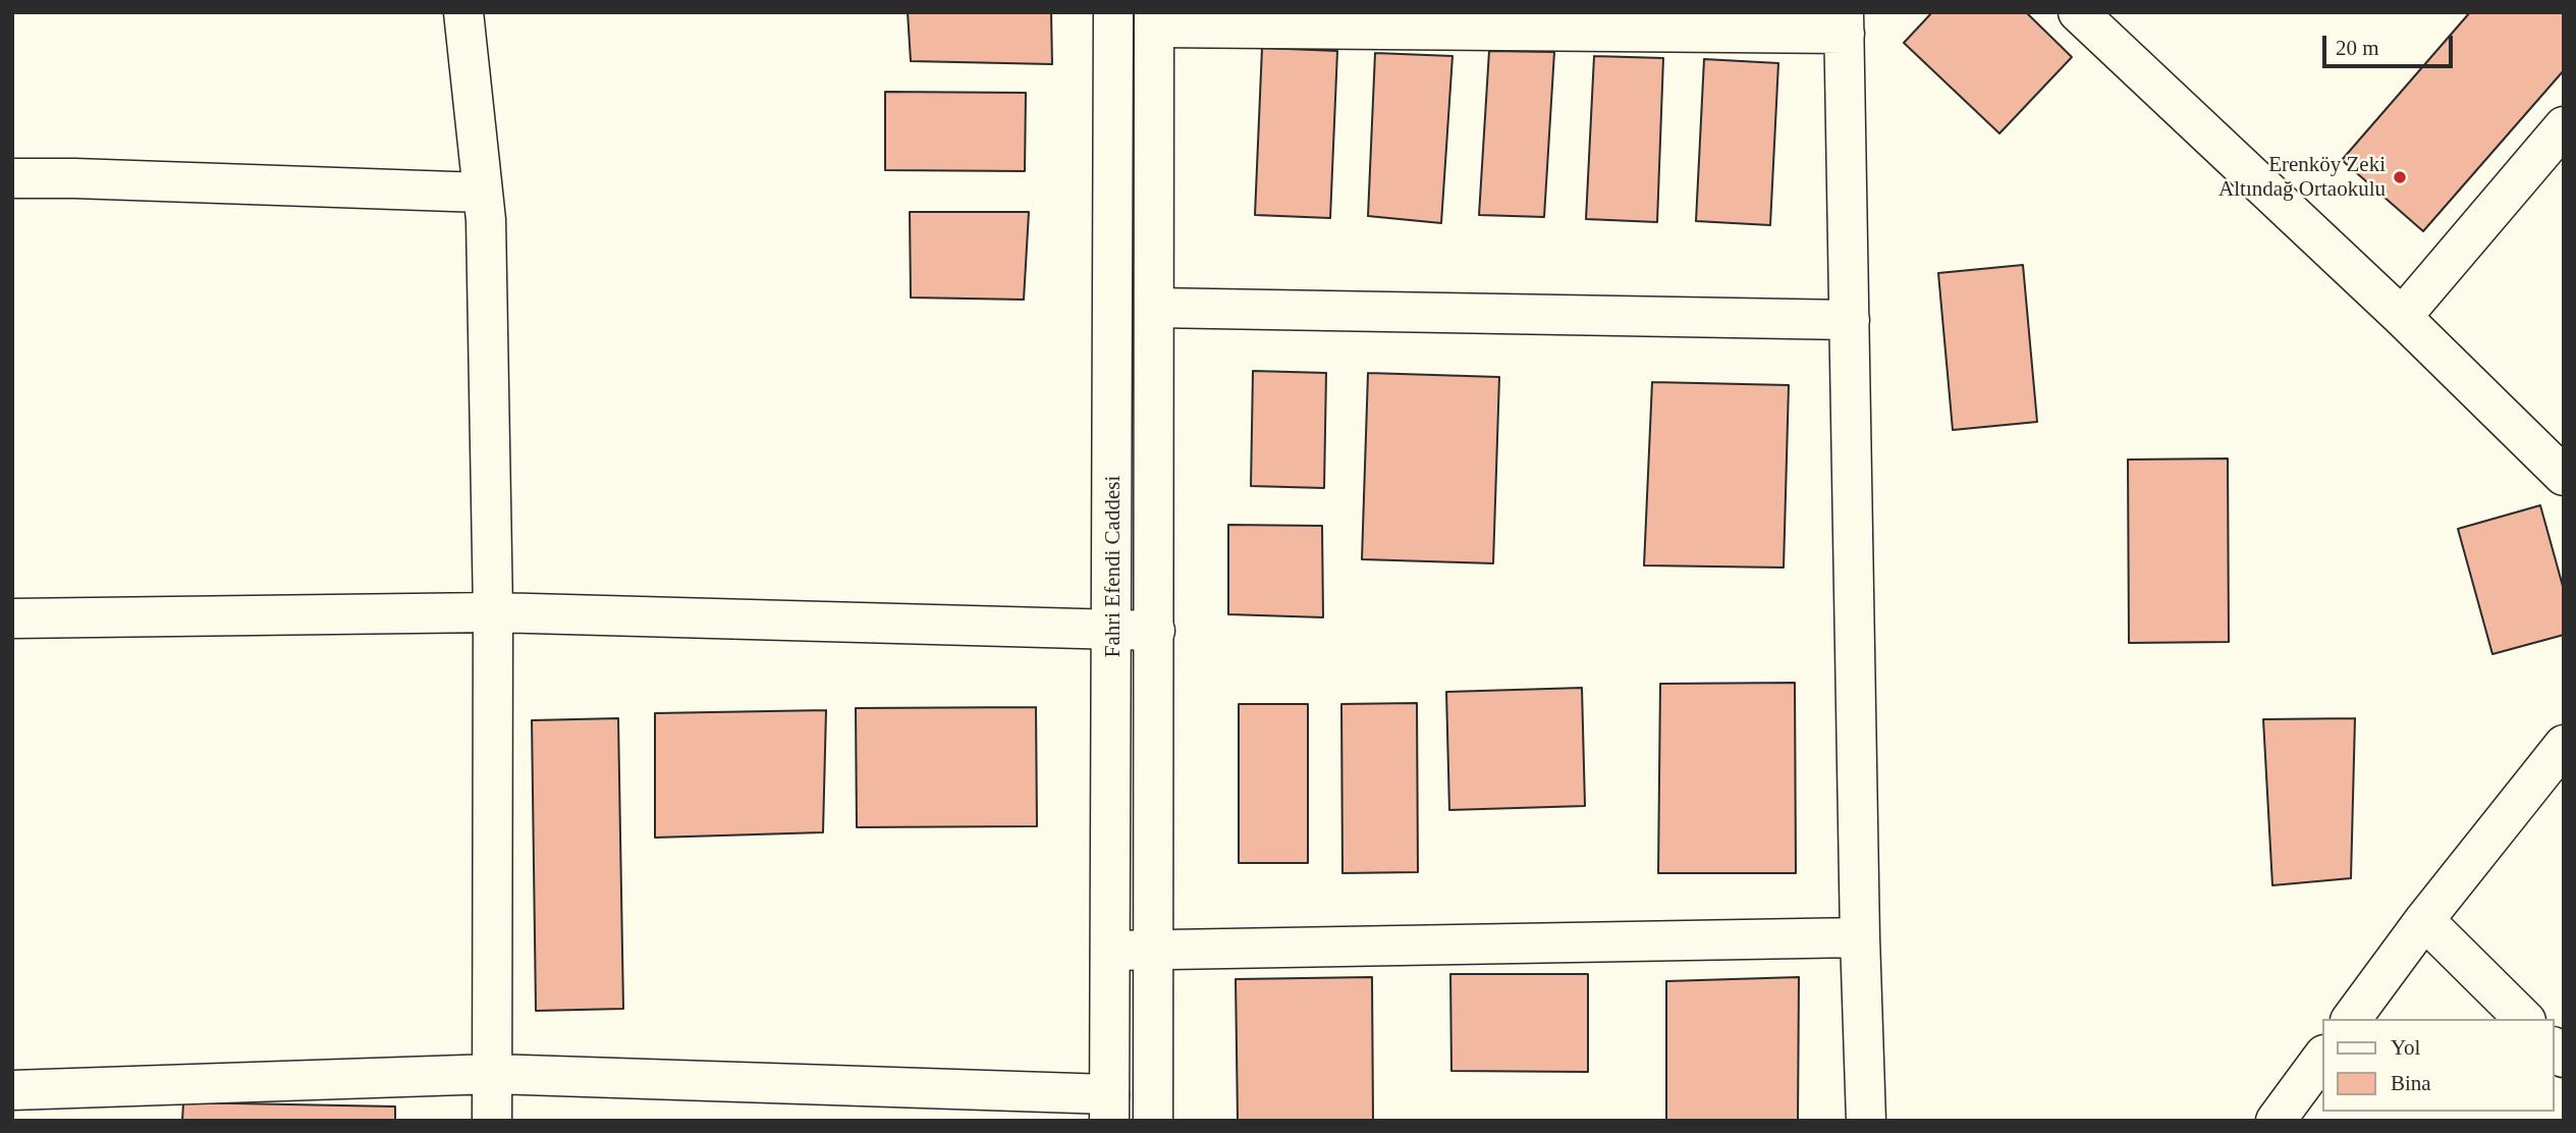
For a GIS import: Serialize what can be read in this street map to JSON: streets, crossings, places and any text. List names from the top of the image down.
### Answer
{
  "streets": {
    "street": ["Fahri Efendi Caddesi"]
  },
  "places": ["Erenköy Zeki Altındağ Ortaokulu"],
  "legend": ["Yol", "Bina"],
  "scale_bar": "20 m"
}
